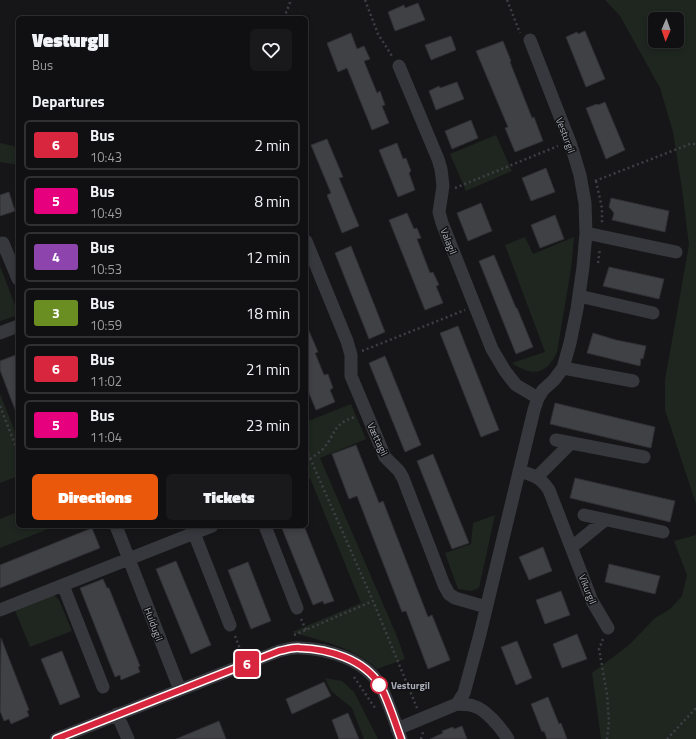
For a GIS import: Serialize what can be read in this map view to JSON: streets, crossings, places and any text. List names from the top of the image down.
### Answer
{
  "streets": {
    "street": [
      "Vesturgil",
      "Valagil",
      "Vættagil",
      "Víkurgil",
      "Huldugil"
    ]
  },
  "crossings": [
    ["Vesturgil", "Valagil"],
    ["Vesturgil", "Vættagil"]
  ],
  "places": ["Vesturgil"],
  "lines": ["bus line 6"],
  "north": "bottom",
  "page": {
    "on_map": "6",
    "heading": [
      ["Vesturgil", "Bus"],
      "Departures"
    ],
    "list": [
      {
        "mark": "6",
        "name": "Bus",
        "note": "10:43",
        "value": "2 min"
      },
      {
        "mark": "5",
        "name": "Bus",
        "note": "10:49",
        "value": "8 min"
      },
      {
        "mark": "4",
        "name": "Bus",
        "note": "10:53",
        "value": "12 min"
      },
      {
        "mark": "3",
        "name": "Bus",
        "note": "10:59",
        "value": "18 min"
      },
      {
        "mark": "6",
        "name": "Bus",
        "note": "11:02",
        "value": "21 min"
      },
      {
        "mark": "5",
        "name": "Bus",
        "note": "11:04",
        "value": "23 min"
      }
    ],
    "buttons": ["Directions", "Tickets"]
  }
}
